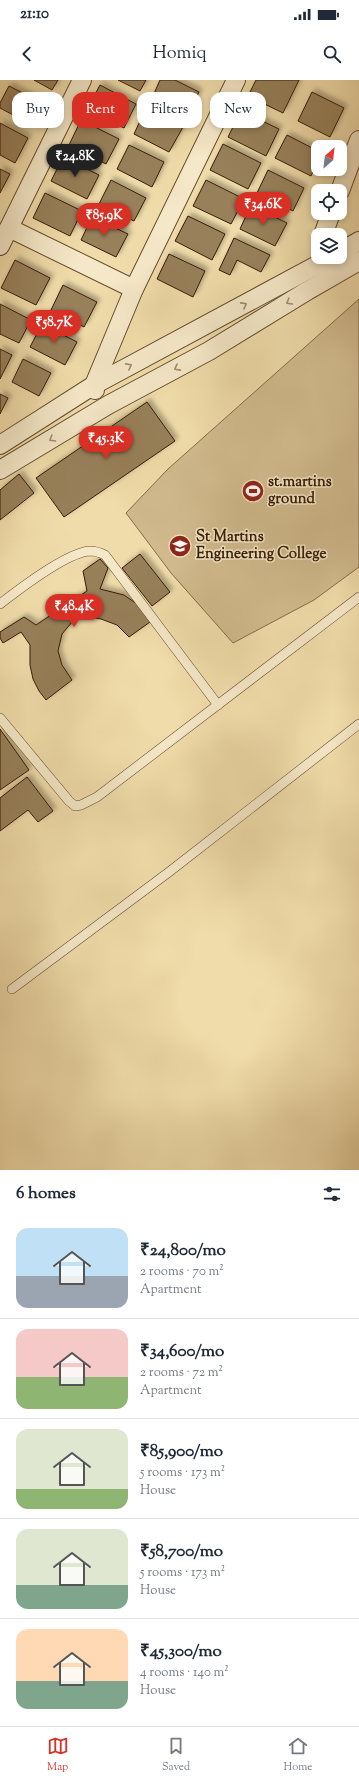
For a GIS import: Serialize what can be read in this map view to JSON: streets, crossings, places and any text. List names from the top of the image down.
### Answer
{
  "places": {
    "sports": ["st.martins ground"],
    "school or university": ["St Martins Engineering College"]
  },
  "north": "top right",
  "page": {
    "status": "21:10",
    "header": "Homiq",
    "chip": [
      "Buy",
      "Rent",
      "Filters",
      "New"
    ],
    "price": [
      "₹24.8K",
      "₹34.6K",
      "₹85.9K",
      "₹58.7K",
      "₹45.3K",
      "₹48.4K"
    ],
    "heading": "6 homes",
    "list": [
      {
        "name": "₹24,800/mo",
        "note": "2 rooms · 70 m² · Apartment"
      },
      {
        "name": "₹34,600/mo",
        "note": "2 rooms · 72 m² · Apartment"
      },
      {
        "name": "₹85,900/mo",
        "note": "5 rooms · 173 m² · House"
      },
      {
        "name": "₹58,700/mo",
        "note": "5 rooms · 173 m² · House"
      },
      {
        "name": "₹45,300/mo",
        "note": "4 rooms · 140 m² · House"
      }
    ],
    "tabs": ["Map", "Saved", "Home"]
  }
}
